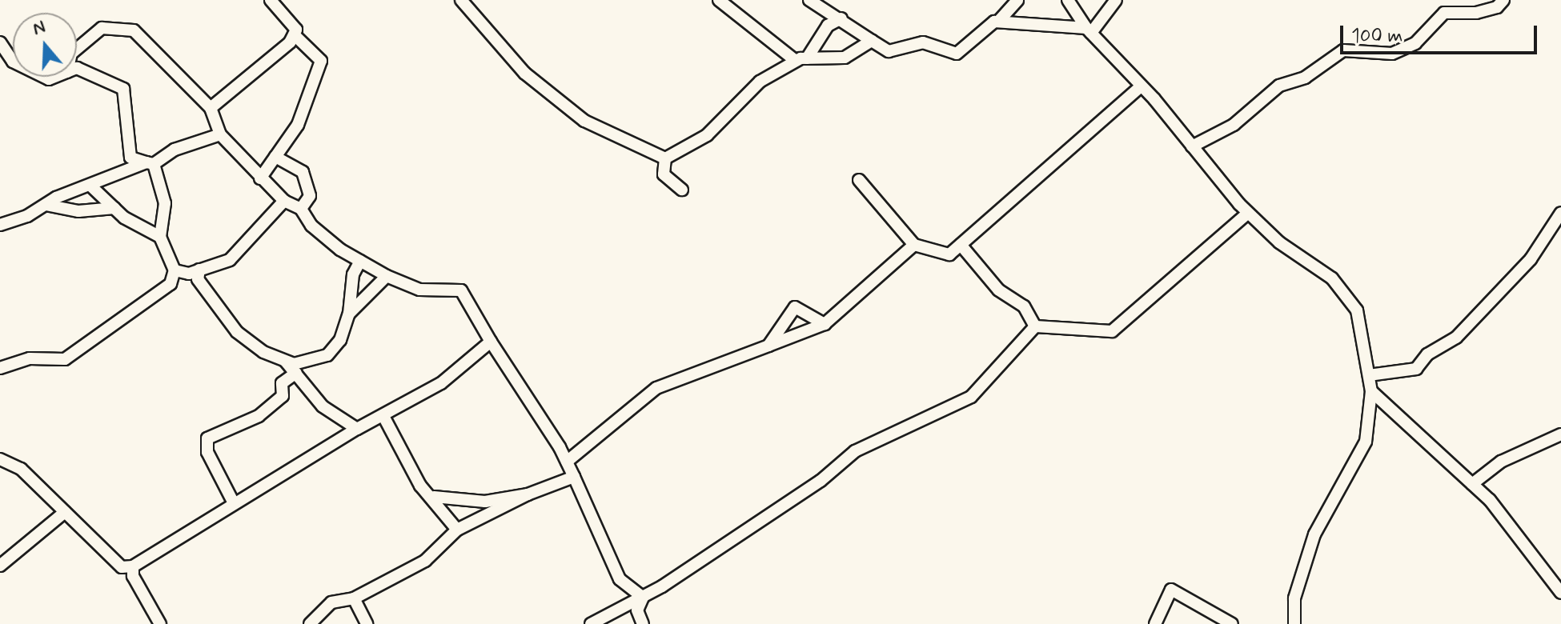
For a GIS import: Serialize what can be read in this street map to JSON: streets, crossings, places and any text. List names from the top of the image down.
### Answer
{
  "scale_bar": "100 m",
  "north": "top"
}
